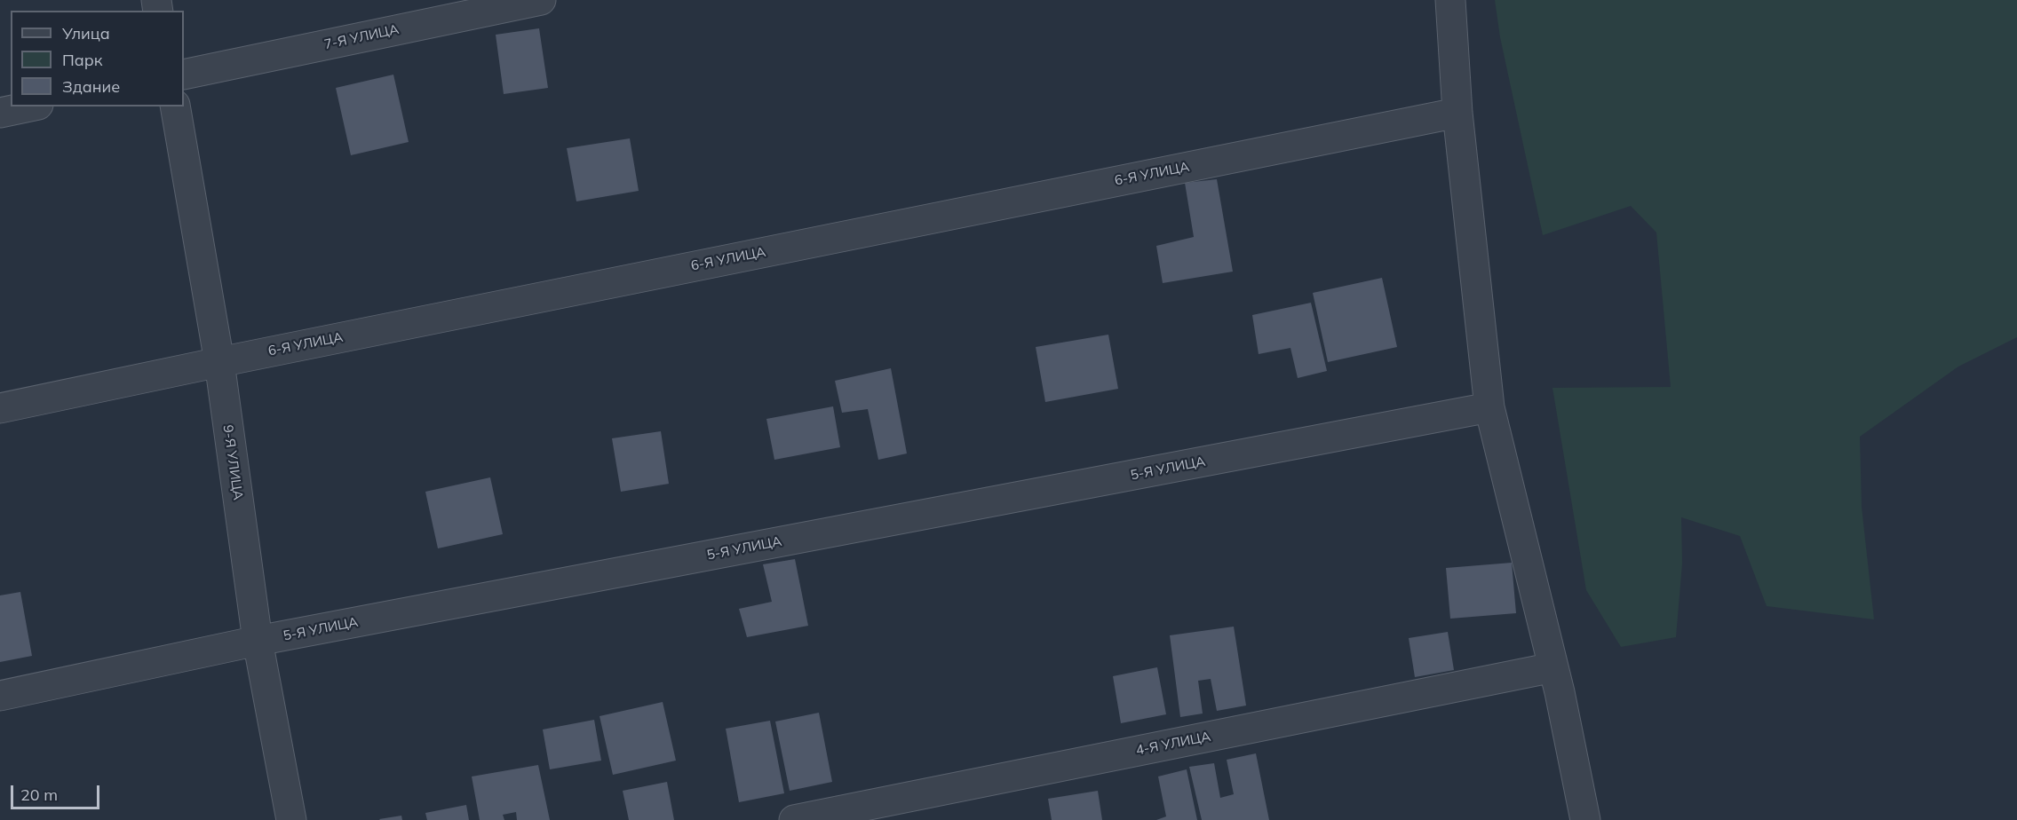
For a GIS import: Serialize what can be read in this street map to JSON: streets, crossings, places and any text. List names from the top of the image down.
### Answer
{
  "streets": {
    "street": [
      "7-Я УЛИЦА",
      "6-Я УЛИЦА",
      "9-Я УЛИЦА",
      "5-Я УЛИЦА",
      "4-Я УЛИЦА"
    ]
  },
  "crossings": [
    ["6-Я УЛИЦА", "9-Я УЛИЦА"],
    ["9-Я УЛИЦА", "5-Я УЛИЦА"]
  ],
  "legend": ["Улица", "Парк", "Здание"],
  "scale_bar": "20 m"
}
